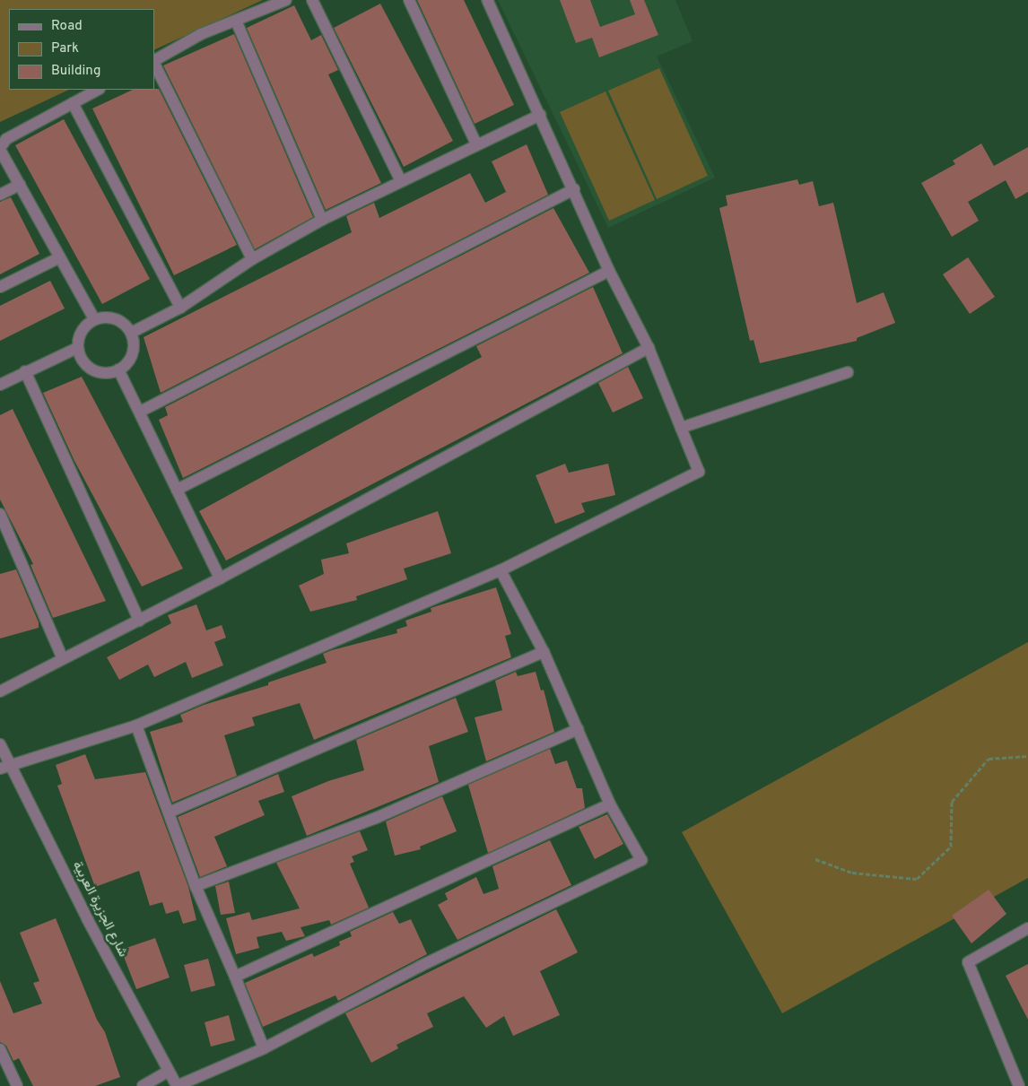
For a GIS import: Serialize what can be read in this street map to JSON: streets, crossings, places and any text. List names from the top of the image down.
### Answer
{
  "streets": {
    "street": ["شارع الجزيرة العربية"]
  },
  "legend": ["Road", "Park", "Building"]
}
